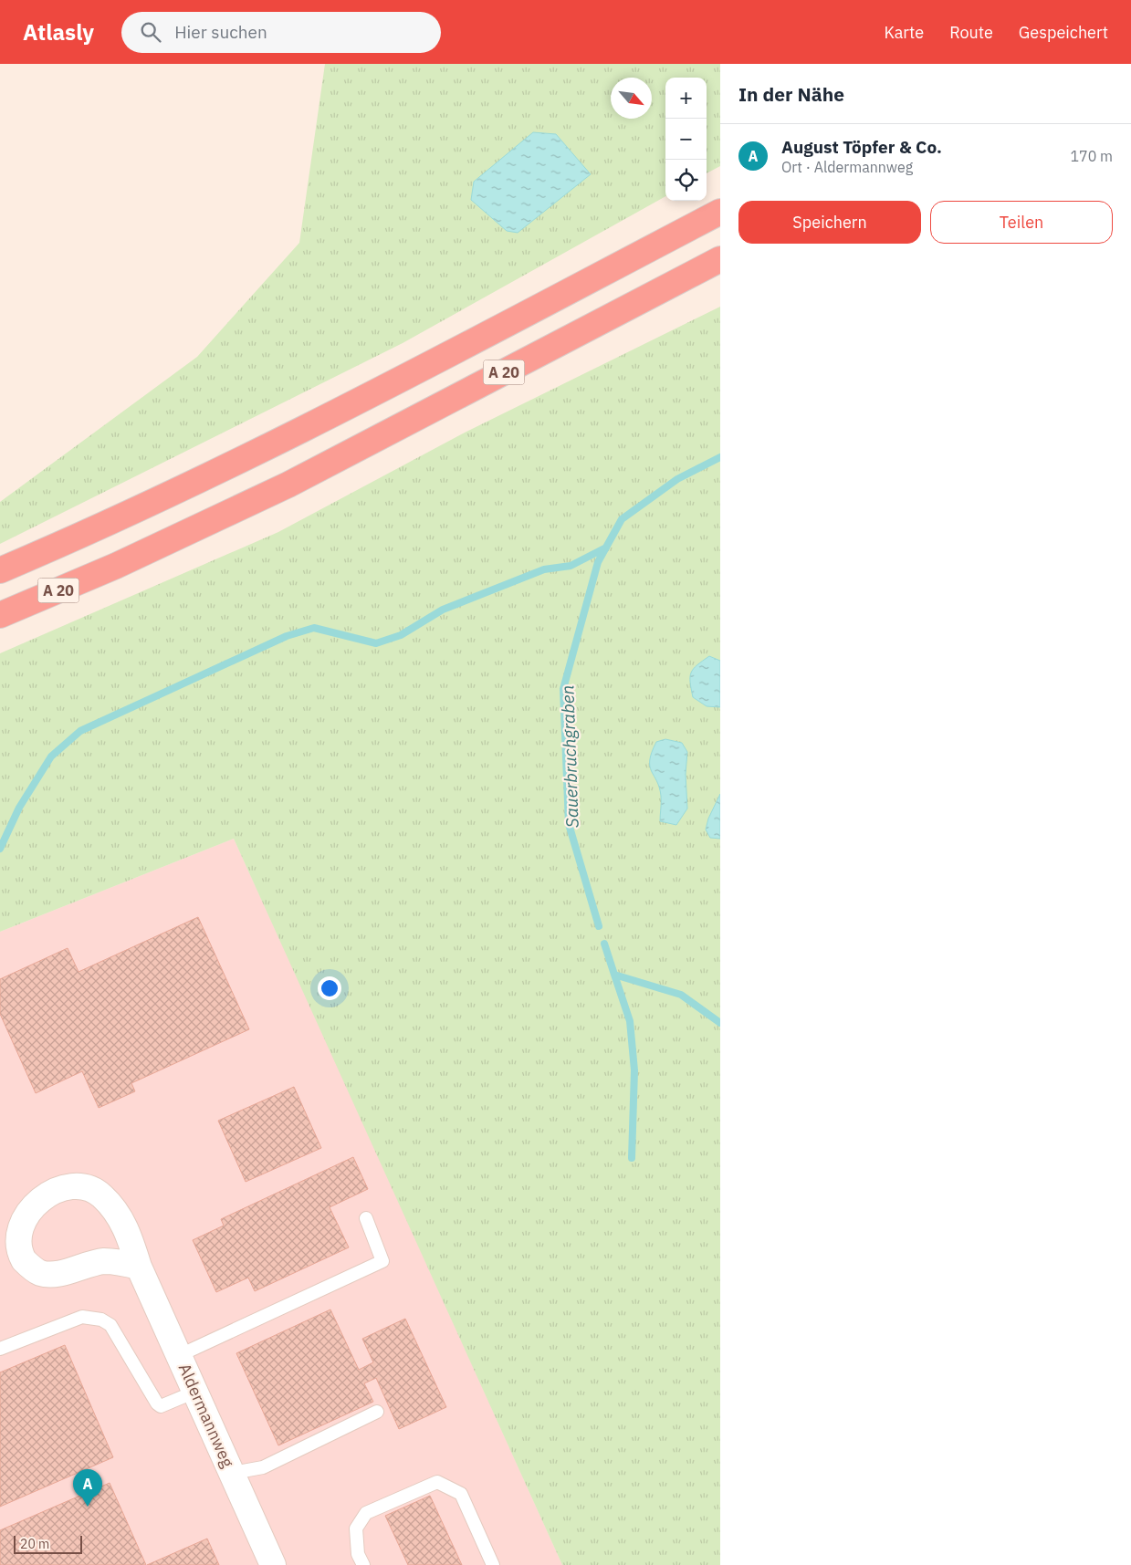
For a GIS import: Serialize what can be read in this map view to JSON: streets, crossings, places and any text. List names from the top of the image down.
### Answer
{
  "streets": {
    "highway": ["A 20"],
    "street": ["Aldermannweg"]
  },
  "water": ["Sauerbruchgraben"],
  "scale_bar": "20 m",
  "north": "bottom right",
  "page": {
    "header": "Atlasly",
    "search": "Hier suchen",
    "nav": ["Karte", "Route", "Gespeichert"],
    "heading": "In der Nähe",
    "map_buttons": ["+", "−"],
    "list": [
      {
        "mark": "A",
        "name": "August Töpfer & Co.",
        "note": "Ort · Aldermannweg",
        "value": "170 m"
      }
    ],
    "buttons": ["Speichern", "Teilen"],
    "pins": "A",
    "scale": "20 m"
  }
}
